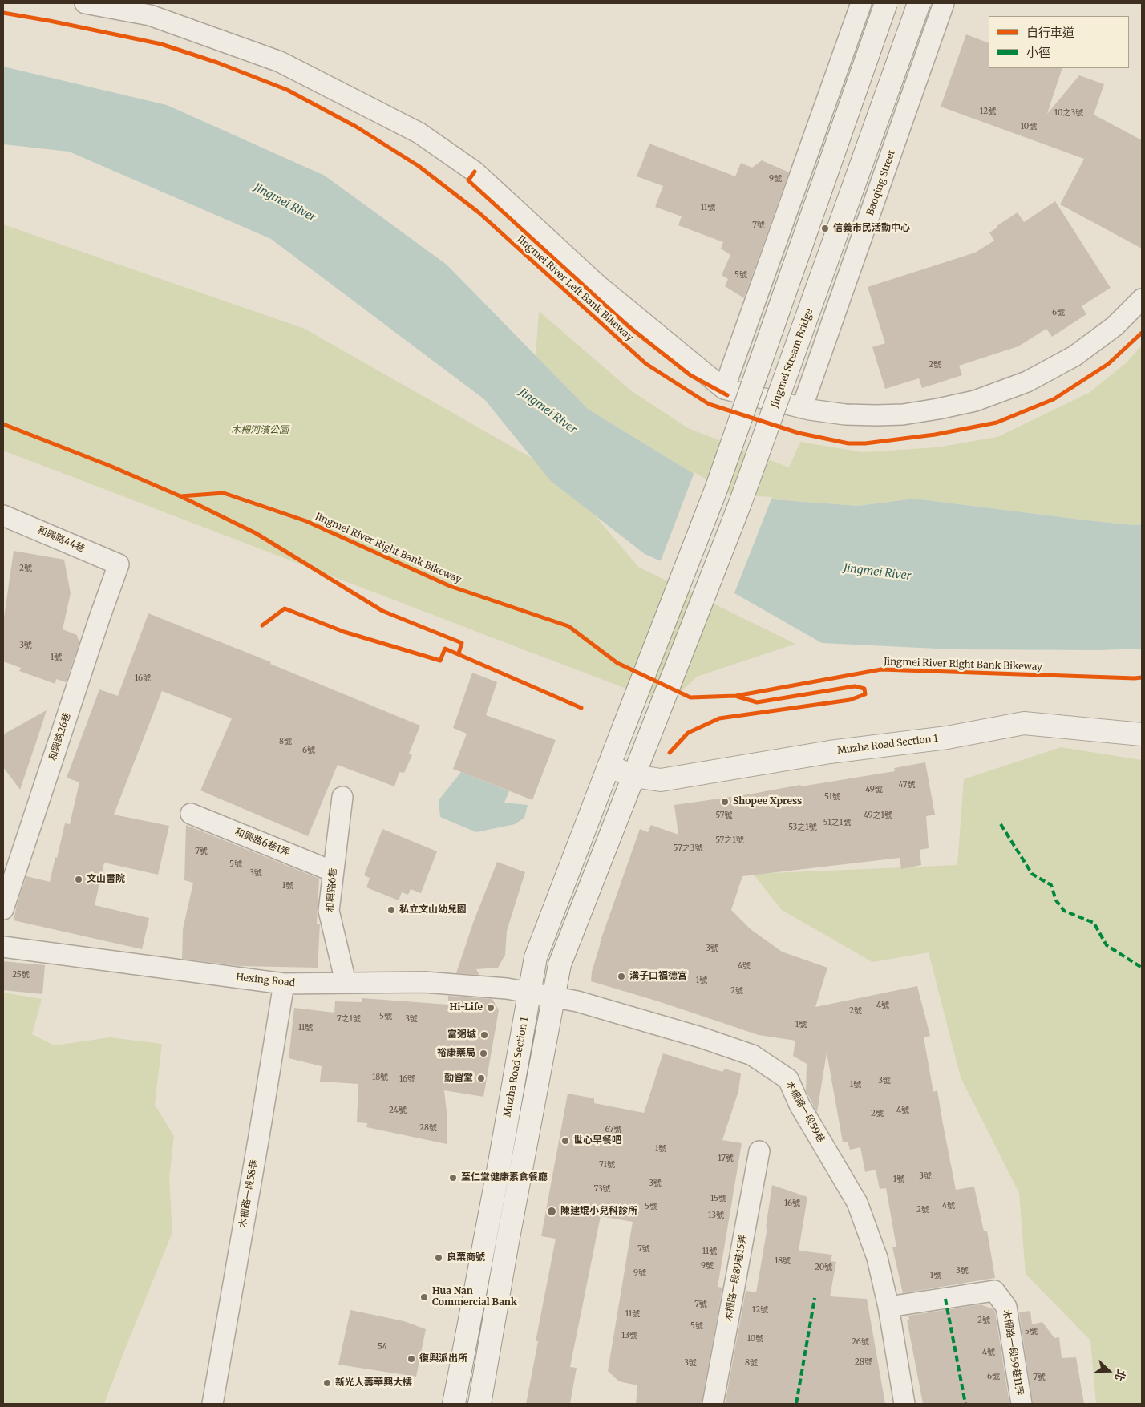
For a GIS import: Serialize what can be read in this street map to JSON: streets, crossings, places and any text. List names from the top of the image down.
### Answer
{
  "streets": {
    "main road": ["Jingmei Stream Bridge", "Muzha Road Section 1"],
    "street": [
      "Baoqing Street",
      "和興路44巷",
      "和興路26巷",
      "和興路6巷1弄",
      "和興路6巷",
      "Hexing Road",
      "木柵路一段59巷",
      "木柵路一段58巷",
      "木柵路一段89巷15弄",
      "木柵路一段59巷11弄"
    ],
    "cycle path": ["Jingmei River Left Bank Bikeway", "Jingmei River Right Bank Bikeway"]
  },
  "crossings": [
    ["Jingmei Stream Bridge", "Muzha Road Section 1"],
    ["和興路44巷", "和興路26巷"],
    ["Muzha Road Section 1", "Hexing Road"],
    ["Muzha Road Section 1", "木柵路一段59巷"],
    ["和興路6巷1弄", "和興路6巷"],
    ["和興路6巷", "Hexing Road"],
    ["Hexing Road", "木柵路一段59巷"],
    ["Hexing Road", "木柵路一段58巷"],
    ["木柵路一段59巷", "木柵路一段59巷11弄"]
  ],
  "water": ["Jingmei River"],
  "parks": ["木柵河濱公園"],
  "places": [
    "信義市民活動中心",
    "Shopee Xpress",
    "文山書院",
    "私立文山幼兒園",
    "溝子口福德宮",
    "Hi-Life",
    "富粥城",
    "裕康藥局",
    "勤習堂",
    "世心早餐吧",
    "至仁堂健康素食餐廳",
    "陳建焜小兒科診所",
    "良粟商號",
    "Hua Nan Commercial Bank",
    "復興派出所",
    "新光人壽華興大樓"
  ],
  "house_numbers": [
    "12號",
    "10之3號",
    "10號",
    "9號",
    "11號",
    "7號",
    "5號",
    "6號",
    "2號",
    "2號",
    "3號",
    "1號",
    "16號",
    "8號",
    "6號",
    "47號",
    "49號",
    "51號",
    "57號",
    "49之1號",
    "51之1號",
    "53之1號",
    "57之1號",
    "57之3號",
    "7號",
    "5號",
    "3號",
    "1號",
    "3號",
    "4號",
    "25號",
    "1號",
    "2號",
    "4號",
    "2號",
    "5號",
    "7之1號",
    "3號",
    "1號",
    "11號",
    "18號",
    "16號",
    "3號",
    "1號",
    "24號",
    "4號",
    "2號",
    "28號",
    "67號",
    "1號",
    "17號",
    "71號",
    "3號",
    "1號",
    "3號",
    "73號",
    "15號",
    "16號",
    "4號",
    "5號",
    "2號",
    "13號",
    "7號",
    "11號",
    "18號",
    "9號",
    "20號",
    "3號",
    "9號",
    "1號",
    "7號",
    "12號",
    "11號",
    "2號",
    "5號",
    "5號",
    "13號",
    "10號",
    "26號",
    "54",
    "4號",
    "28號",
    "3號",
    "8號",
    "6號",
    "7號"
  ],
  "legend": ["自行車道", "小徑"],
  "north": "right"
}
